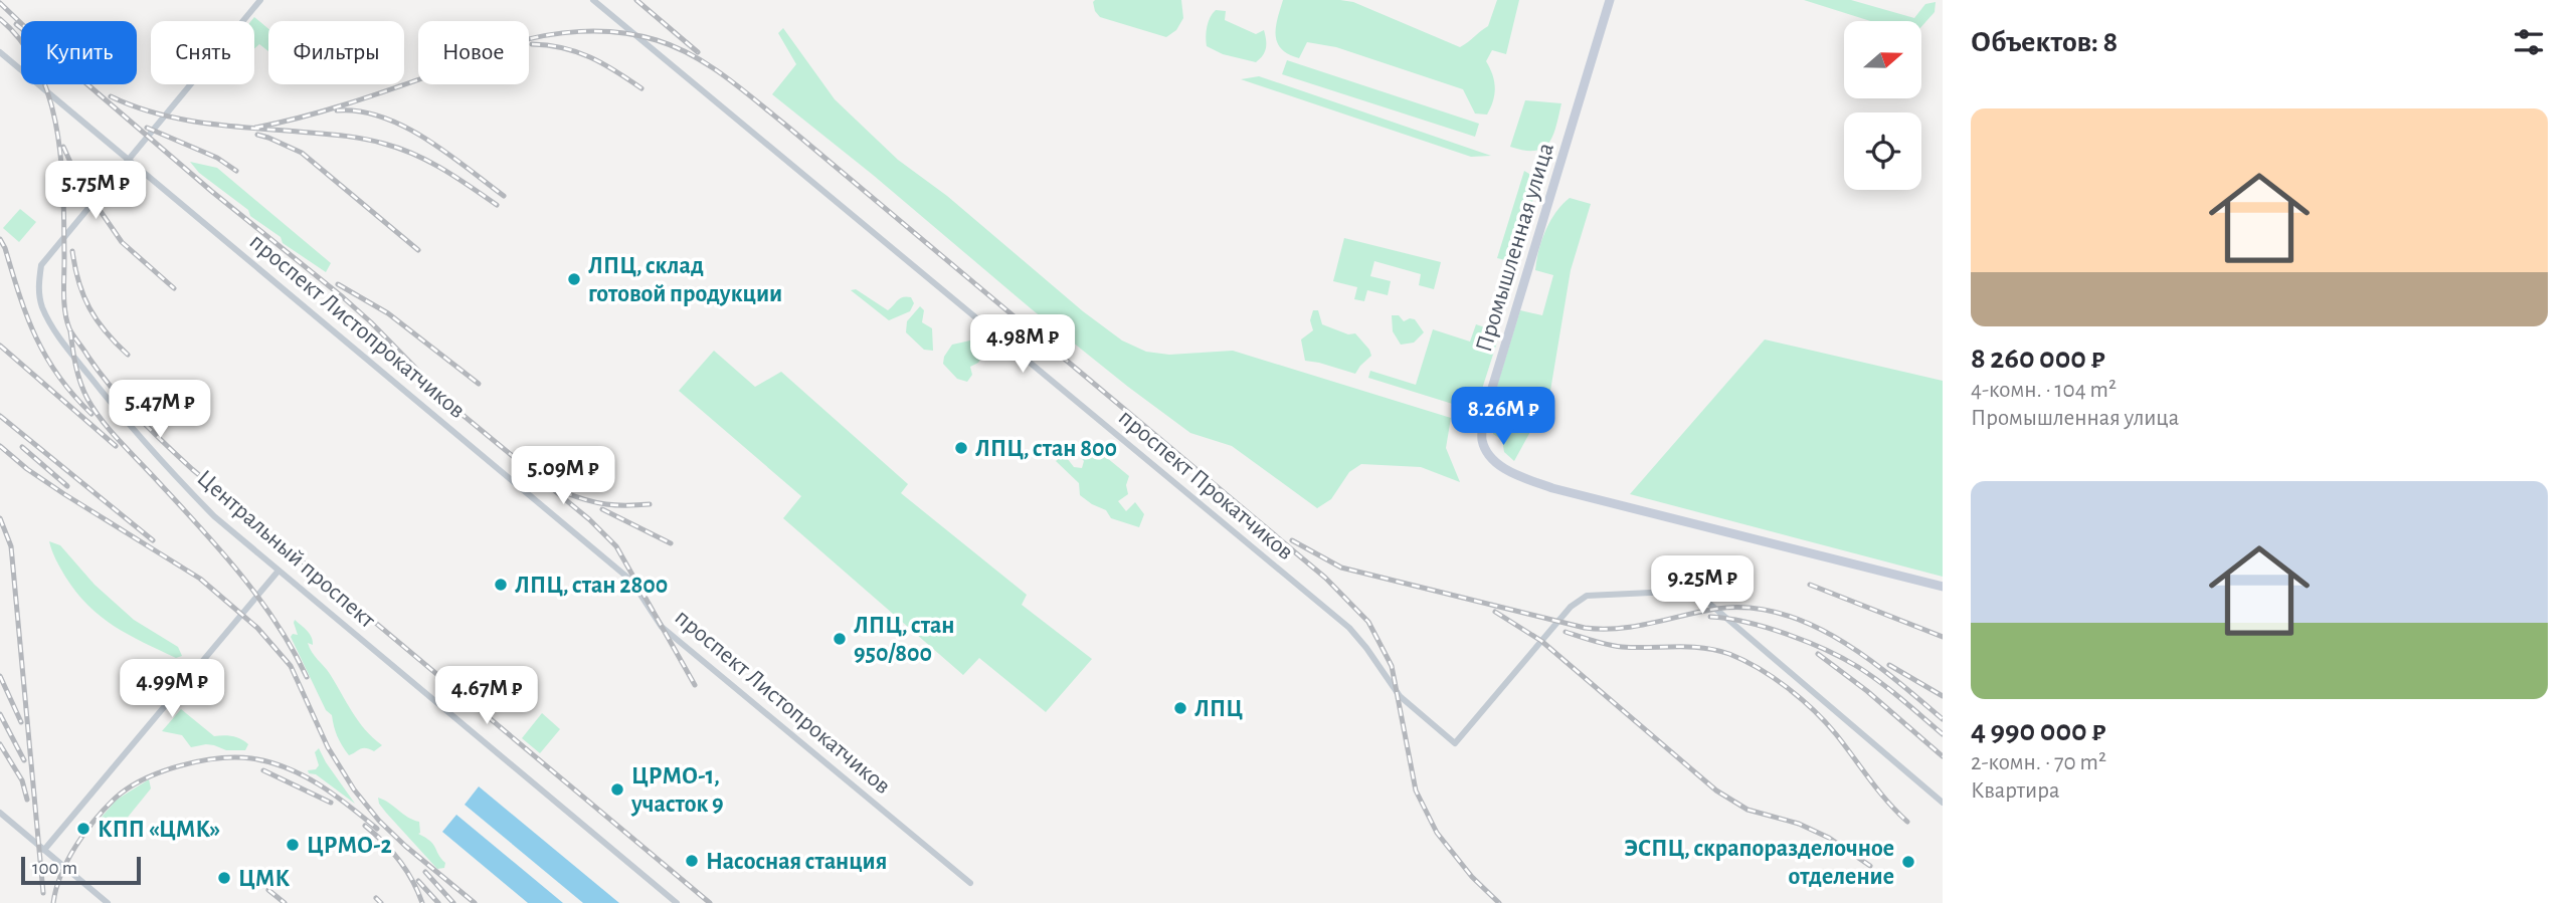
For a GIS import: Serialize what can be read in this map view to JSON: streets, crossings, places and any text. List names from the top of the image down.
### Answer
{
  "streets": {
    "street": [
      "Промышленная улица",
      "проспект Листопрокатчиков",
      "проспект Прокатчиков",
      "Центральный проспект"
    ]
  },
  "crossings": [
    ["проспект Листопрокатчиков", "Центральный проспект"]
  ],
  "places": [
    "ЛПЦ, склад готовой продукции",
    "ЛПЦ, стан 800",
    "ЛПЦ, стан 2800",
    "ЛПЦ, стан 950/800",
    "ЛПЦ",
    "ЦРМО-1, участок 9",
    "КПП «ЦМК»",
    "ЦРМО-2",
    "Насосная станция",
    "ЭСПЦ, скрапоразделочное отделение",
    "ЦМК"
  ],
  "scale_bar": "100 m",
  "north": "right",
  "page": {
    "heading": "Объектов: 8",
    "chip": [
      "Купить",
      "Снять",
      "Фильтры",
      "Новое"
    ],
    "list": [
      {
        "name": "8 260 000 ₽",
        "note": "4-комн. · 104 m² · Промышленная улица"
      },
      {
        "name": "4 990 000 ₽",
        "note": "2-комн. · 70 m² · Квартира"
      }
    ],
    "price": [
      "5.75M ₽",
      "4.98M ₽",
      "5.47M ₽",
      "8.26M ₽",
      "5.09M ₽",
      "9.25M ₽",
      "4.99M ₽",
      "4.67M ₽"
    ],
    "scale": "100 m"
  }
}
